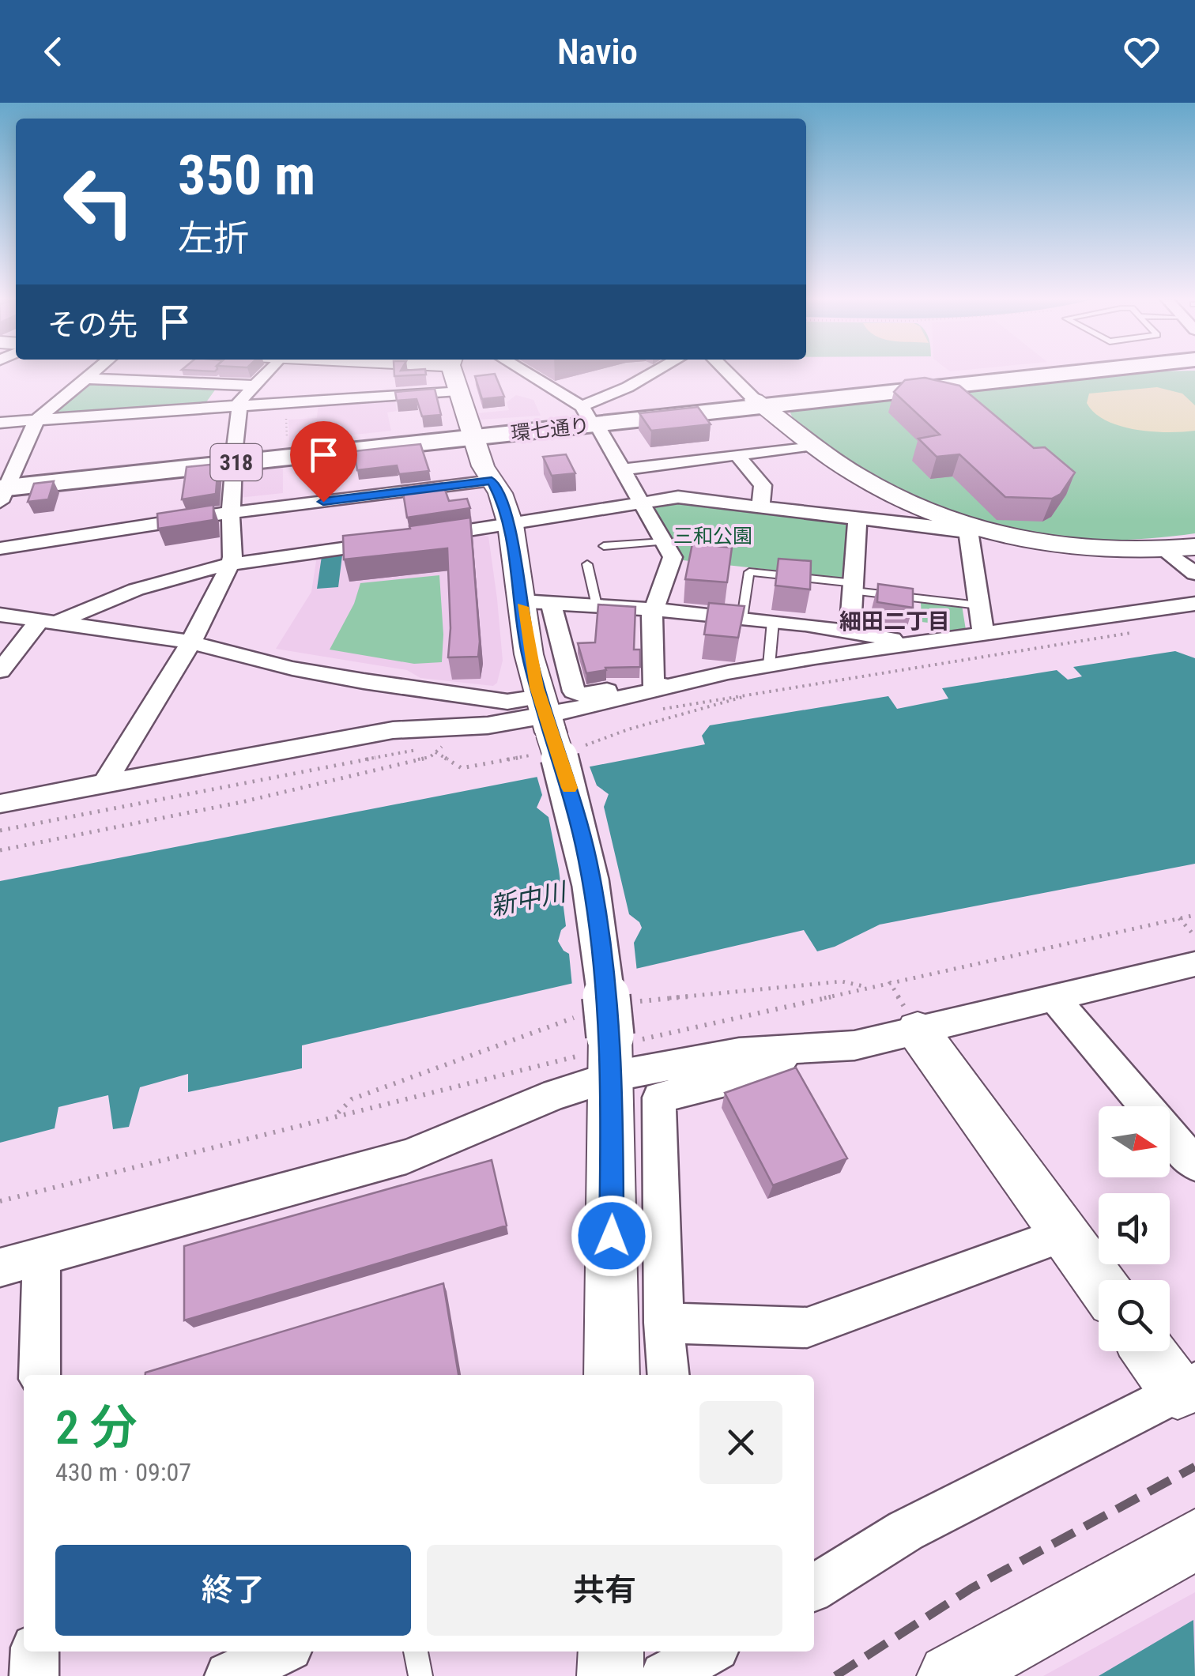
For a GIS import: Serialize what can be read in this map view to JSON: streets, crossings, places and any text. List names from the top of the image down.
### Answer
{
  "streets": {
    "main road": ["環七通り", "318"]
  },
  "districts": ["細田二丁目"],
  "water": ["新中川"],
  "parks": ["三和公園"],
  "north": "right",
  "page": {
    "header": "Navio",
    "turn": ["350 m", "左折"],
    "then": "その先",
    "heading": ["2 分", "430 m · 09:07"],
    "buttons": ["終了", "共有"]
  }
}
